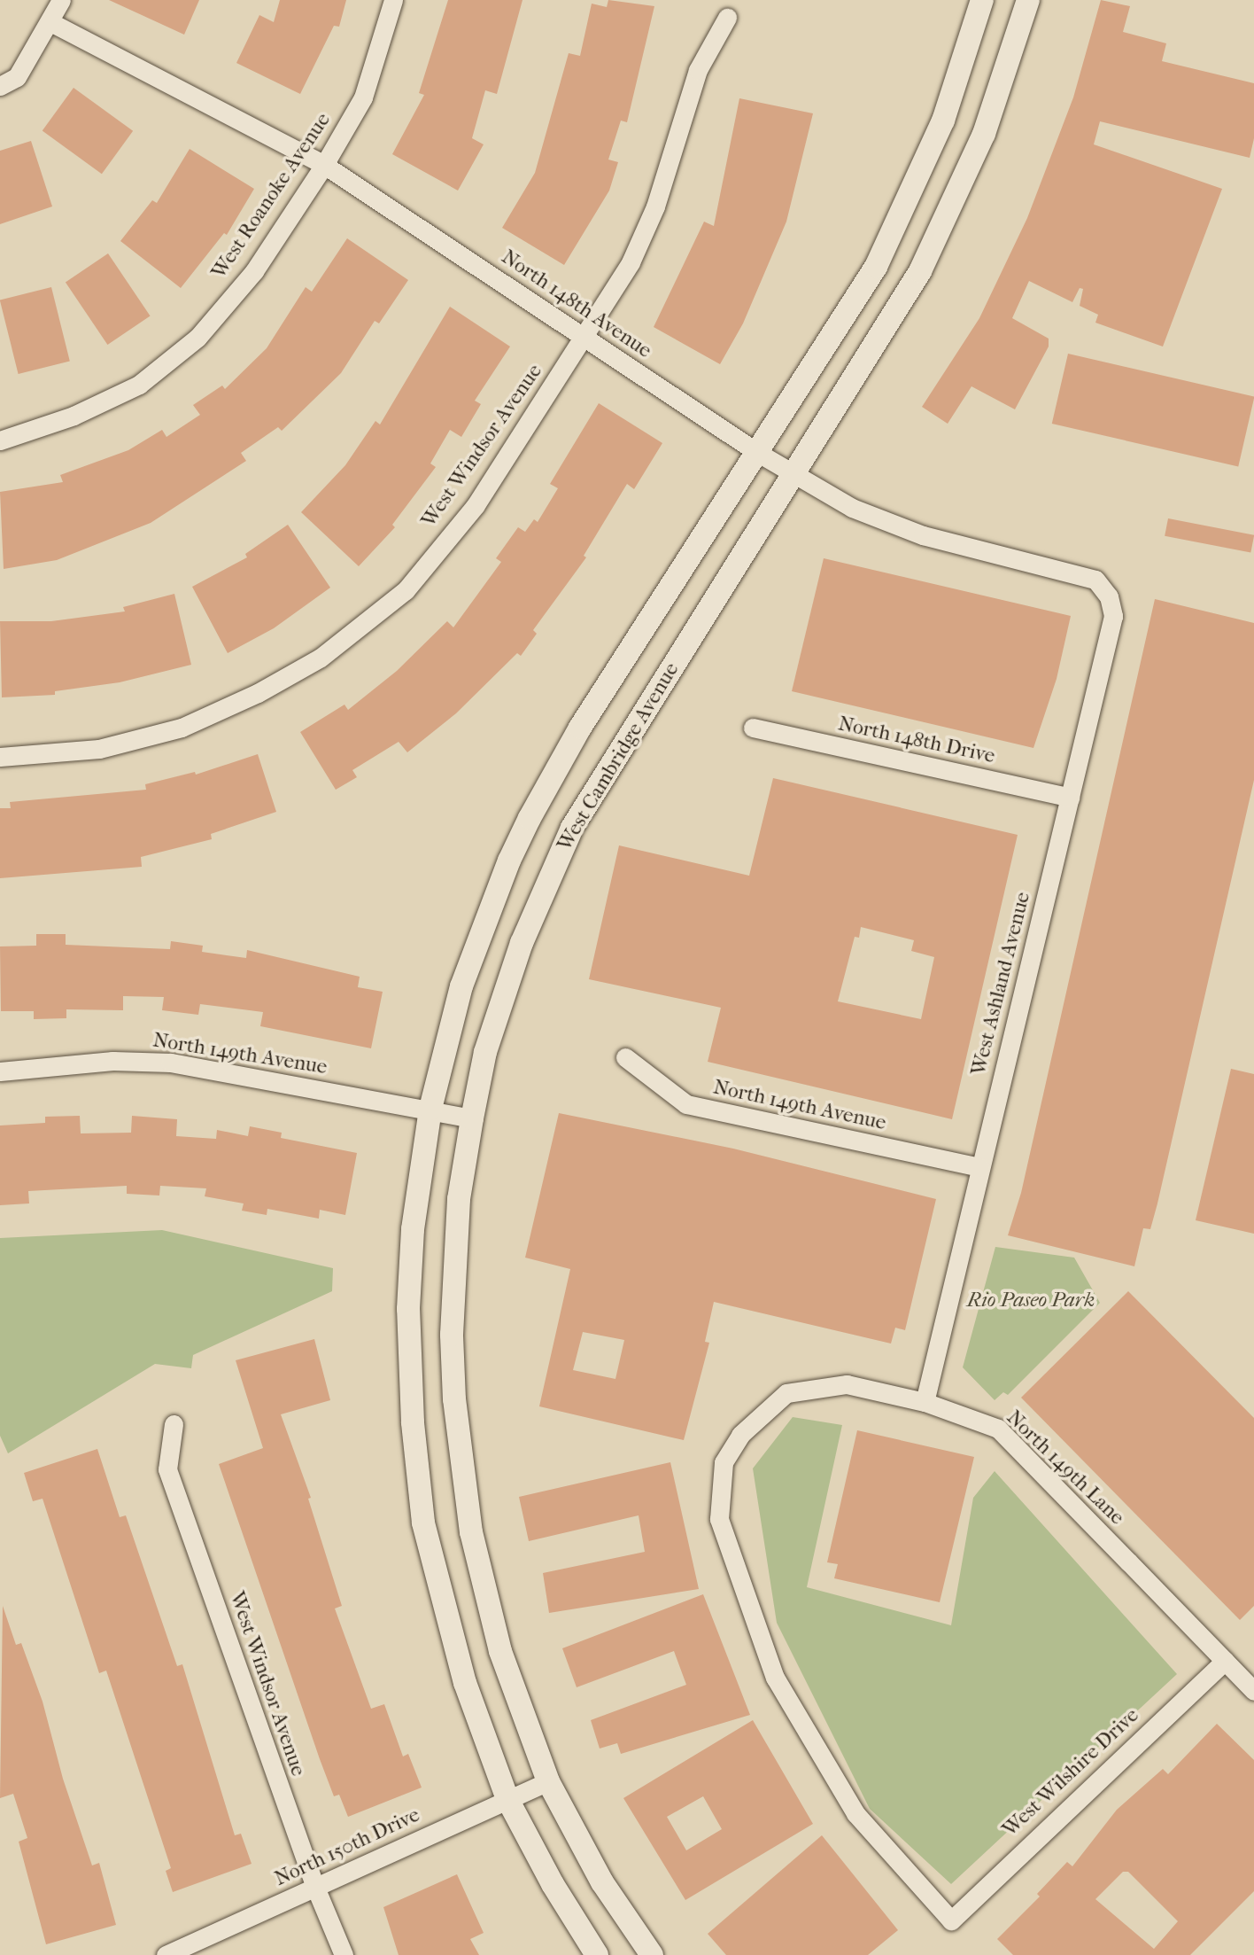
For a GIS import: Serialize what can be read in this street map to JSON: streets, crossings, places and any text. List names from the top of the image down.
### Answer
{
  "streets": {
    "street": [
      "West Roanoke Avenue",
      "North 148th Avenue",
      "West Windsor Avenue",
      "North 148th Drive",
      "West Cambridge Avenue",
      "West Ashland Avenue",
      "North 149th Avenue",
      "North 149th Lane",
      "West Wilshire Drive",
      "North 150th Drive"
    ]
  },
  "crossings": [
    ["West Roanoke Avenue", "North 148th Avenue"],
    ["North 148th Avenue", "West Windsor Avenue"],
    ["North 148th Avenue", "West Cambridge Avenue"],
    ["North 148th Avenue", "West Ashland Avenue"],
    ["West Windsor Avenue", "North 150th Drive"],
    ["North 148th Drive", "West Ashland Avenue"],
    ["West Cambridge Avenue", "North 149th Avenue"],
    ["West Cambridge Avenue", "North 150th Drive"],
    ["West Ashland Avenue", "North 149th Avenue"],
    ["West Ashland Avenue", "North 149th Lane"],
    ["North 149th Lane", "West Wilshire Drive"]
  ],
  "parks": ["Rio Paseo Park"]
}
